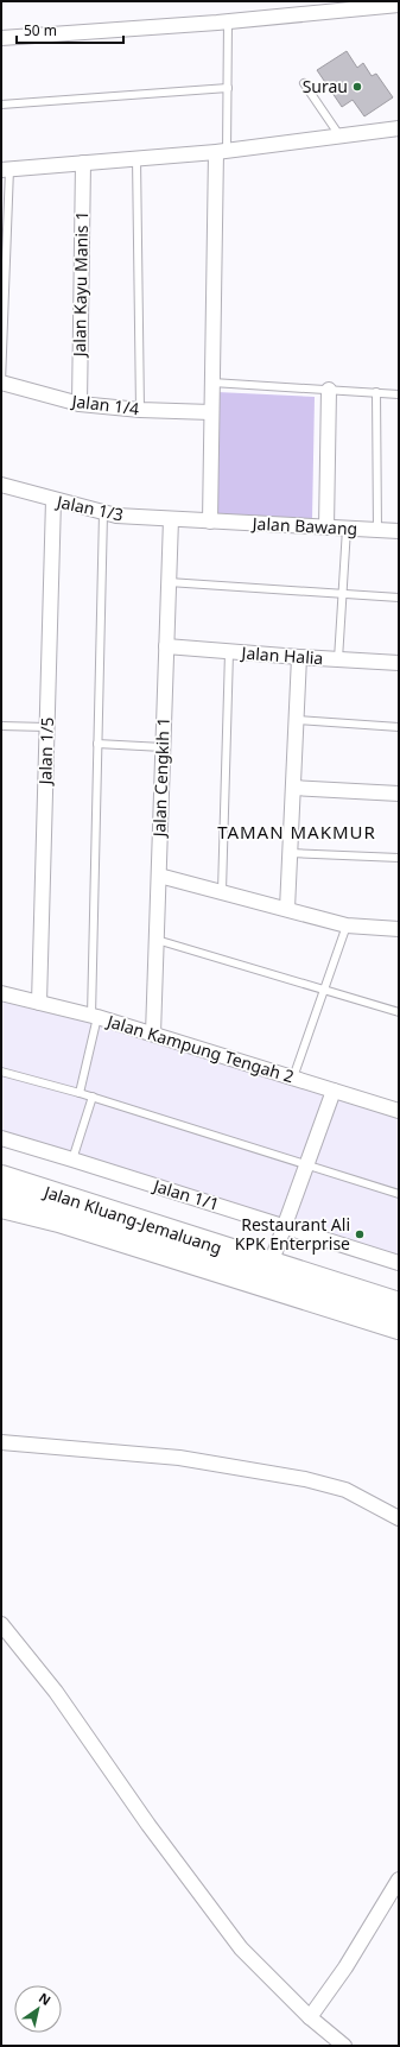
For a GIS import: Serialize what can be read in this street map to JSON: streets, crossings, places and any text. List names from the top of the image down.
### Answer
{
  "streets": {
    "highway": ["Jalan Kluang-Jemaluang"],
    "street": [
      "Jalan Kayu Manis 1",
      "Jalan 1/4",
      "Jalan 1/3",
      "Jalan Bawang",
      "Jalan Halia",
      "Jalan 1/5",
      "Jalan Cengkih 1",
      "Jalan Kampung Tengah 2",
      "Jalan 1/1"
    ]
  },
  "crossings": [
    ["Jalan Kayu Manis 1", "Jalan 1/4"],
    ["Jalan 1/3", "Jalan Bawang"],
    ["Jalan 1/3", "Jalan 1/5"],
    ["Jalan 1/3", "Jalan Cengkih 1"],
    ["Jalan Halia", "Jalan Cengkih 1"],
    ["Jalan 1/5", "Jalan Kampung Tengah 2"],
    ["Jalan Cengkih 1", "Jalan Kampung Tengah 2"]
  ],
  "districts": ["TAMAN MAKMUR"],
  "places": ["Surau", "Restaurant Ali KPK Enterprise"],
  "scale_bar": "50 m",
  "north": "top right"
}
